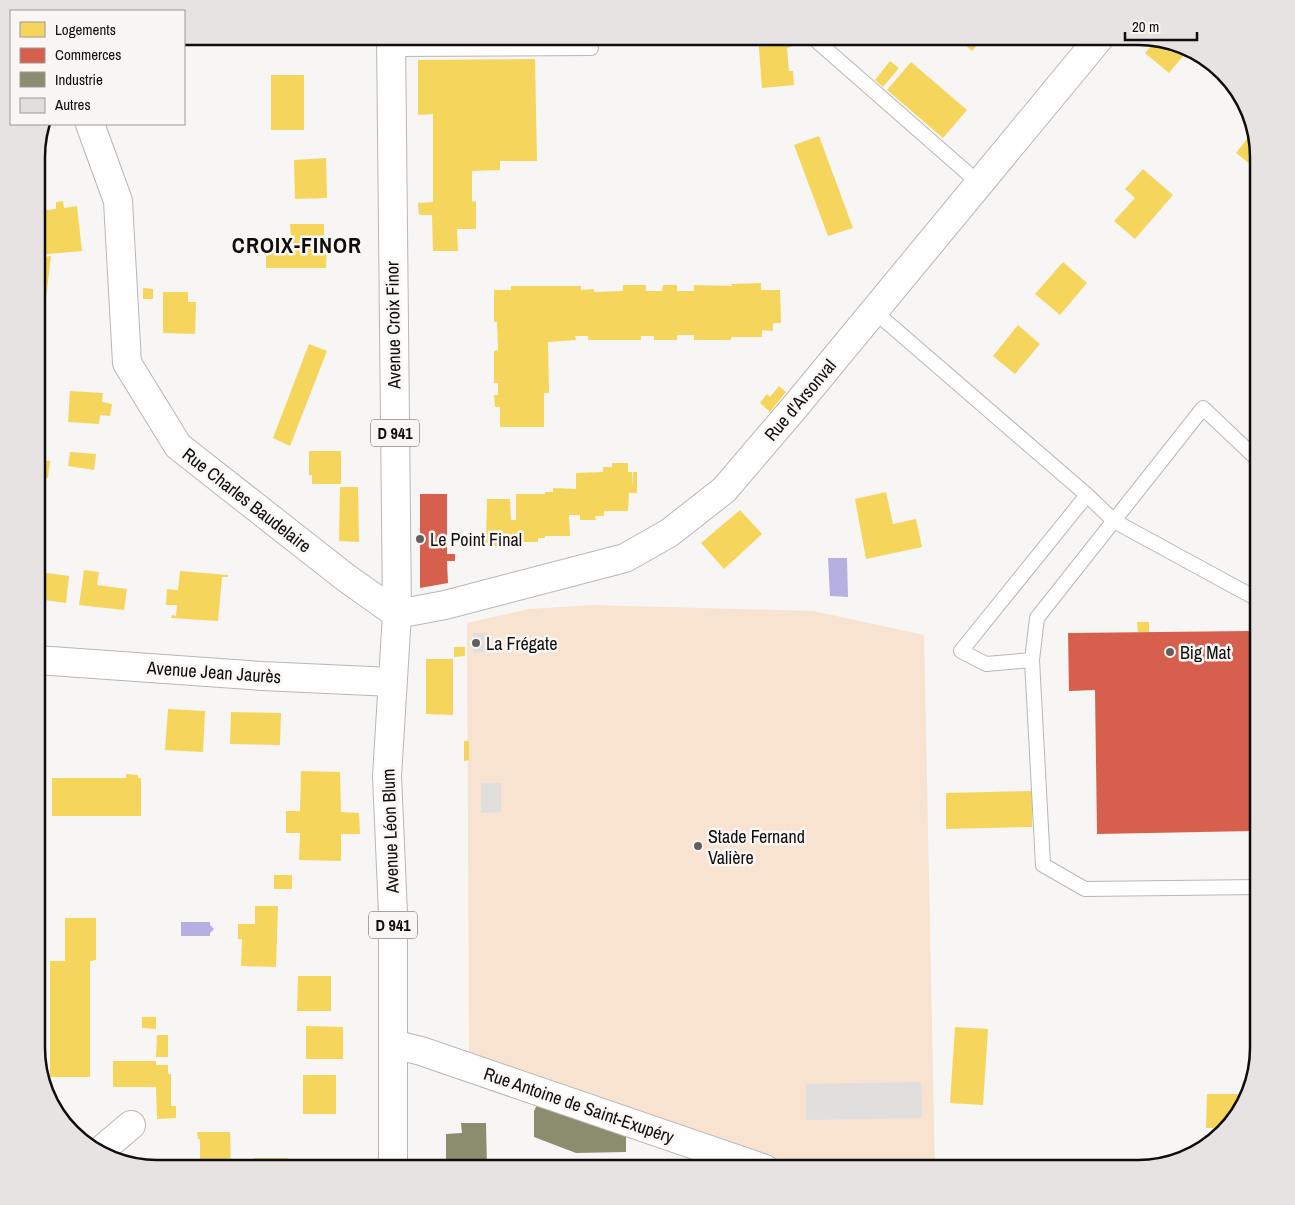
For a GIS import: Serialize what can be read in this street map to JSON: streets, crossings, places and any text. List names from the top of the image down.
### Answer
{
  "streets": {
    "street": [
      "Avenue Croix Finor",
      "Rue d'Arsonval",
      "D 941",
      "Rue Charles Baudelaire",
      "Avenue Jean Jaurès",
      "Avenue Léon Blum",
      "Rue Antoine de Saint-Exupéry"
    ]
  },
  "crossings": [
    ["Avenue Croix Finor", "Rue d'Arsonval"],
    ["Avenue Croix Finor", "Rue Charles Baudelaire"],
    ["Avenue Croix Finor", "Avenue Léon Blum"],
    ["Rue d'Arsonval", "Rue Charles Baudelaire"],
    ["Rue d'Arsonval", "Avenue Léon Blum"],
    ["Rue Charles Baudelaire", "Avenue Léon Blum"],
    ["Avenue Jean Jaurès", "Avenue Léon Blum"],
    ["Avenue Léon Blum", "Rue Antoine de Saint-Exupéry"]
  ],
  "districts": ["CROIX-FINOR"],
  "places": [
    "Le Point Final",
    "La Frégate",
    "Big Mat",
    "Stade Fernand Valière"
  ],
  "legend": [
    "Logements",
    "Commerces",
    "Industrie",
    "Autres"
  ],
  "scale_bar": "20 m"
}
